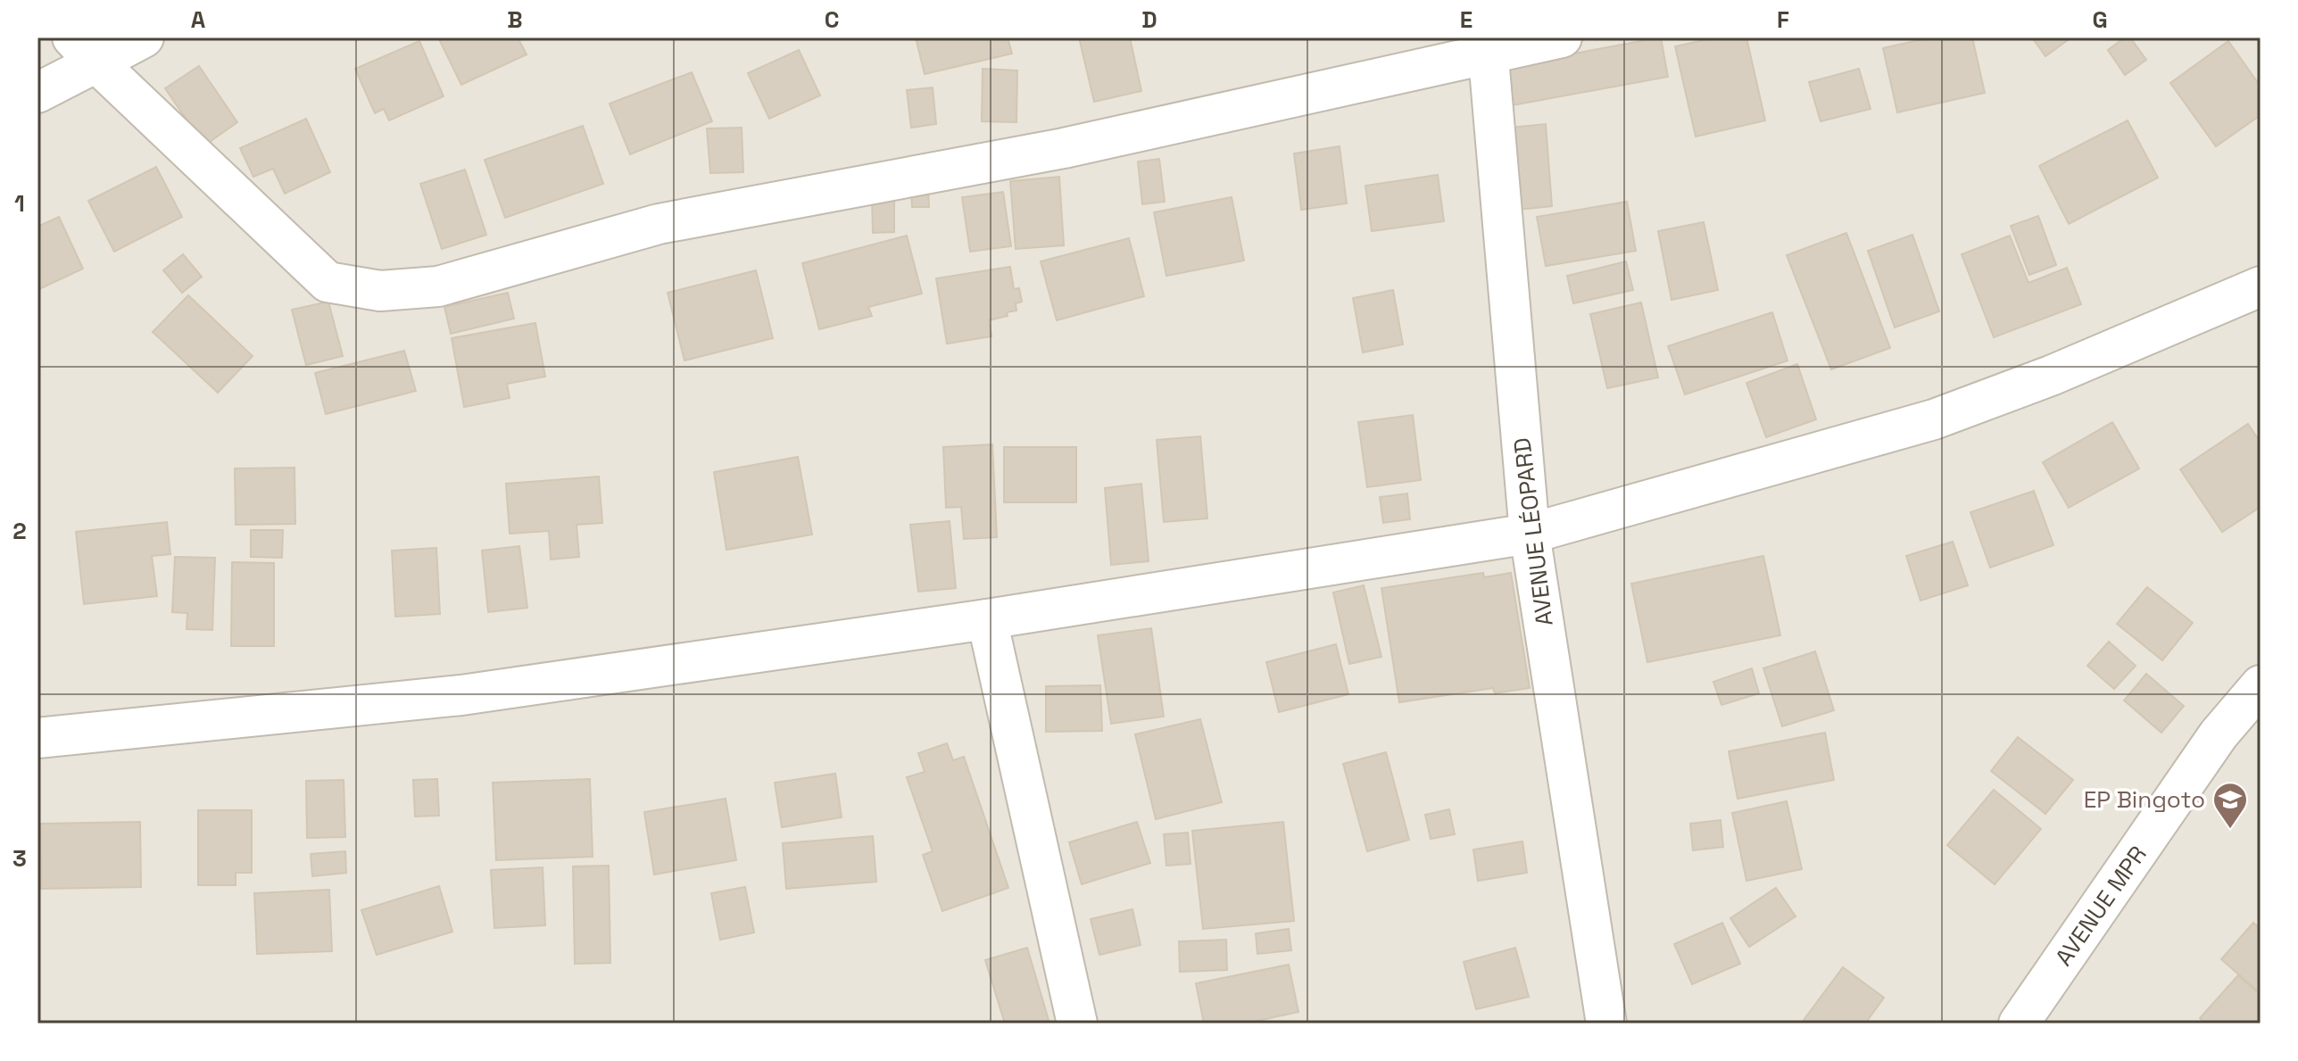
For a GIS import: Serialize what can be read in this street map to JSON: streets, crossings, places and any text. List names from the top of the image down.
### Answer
{
  "streets": {
    "street": ["AVENUE LÉOPARD", "AVENUE MPR"]
  },
  "places": {
    "school or university": ["EP Bingoto"]
  },
  "grid": {
    "columns": [
      "A",
      "B",
      "C",
      "D",
      "E",
      "F",
      "G"
    ],
    "rows": ["1", "2", "3"]
  }
}
